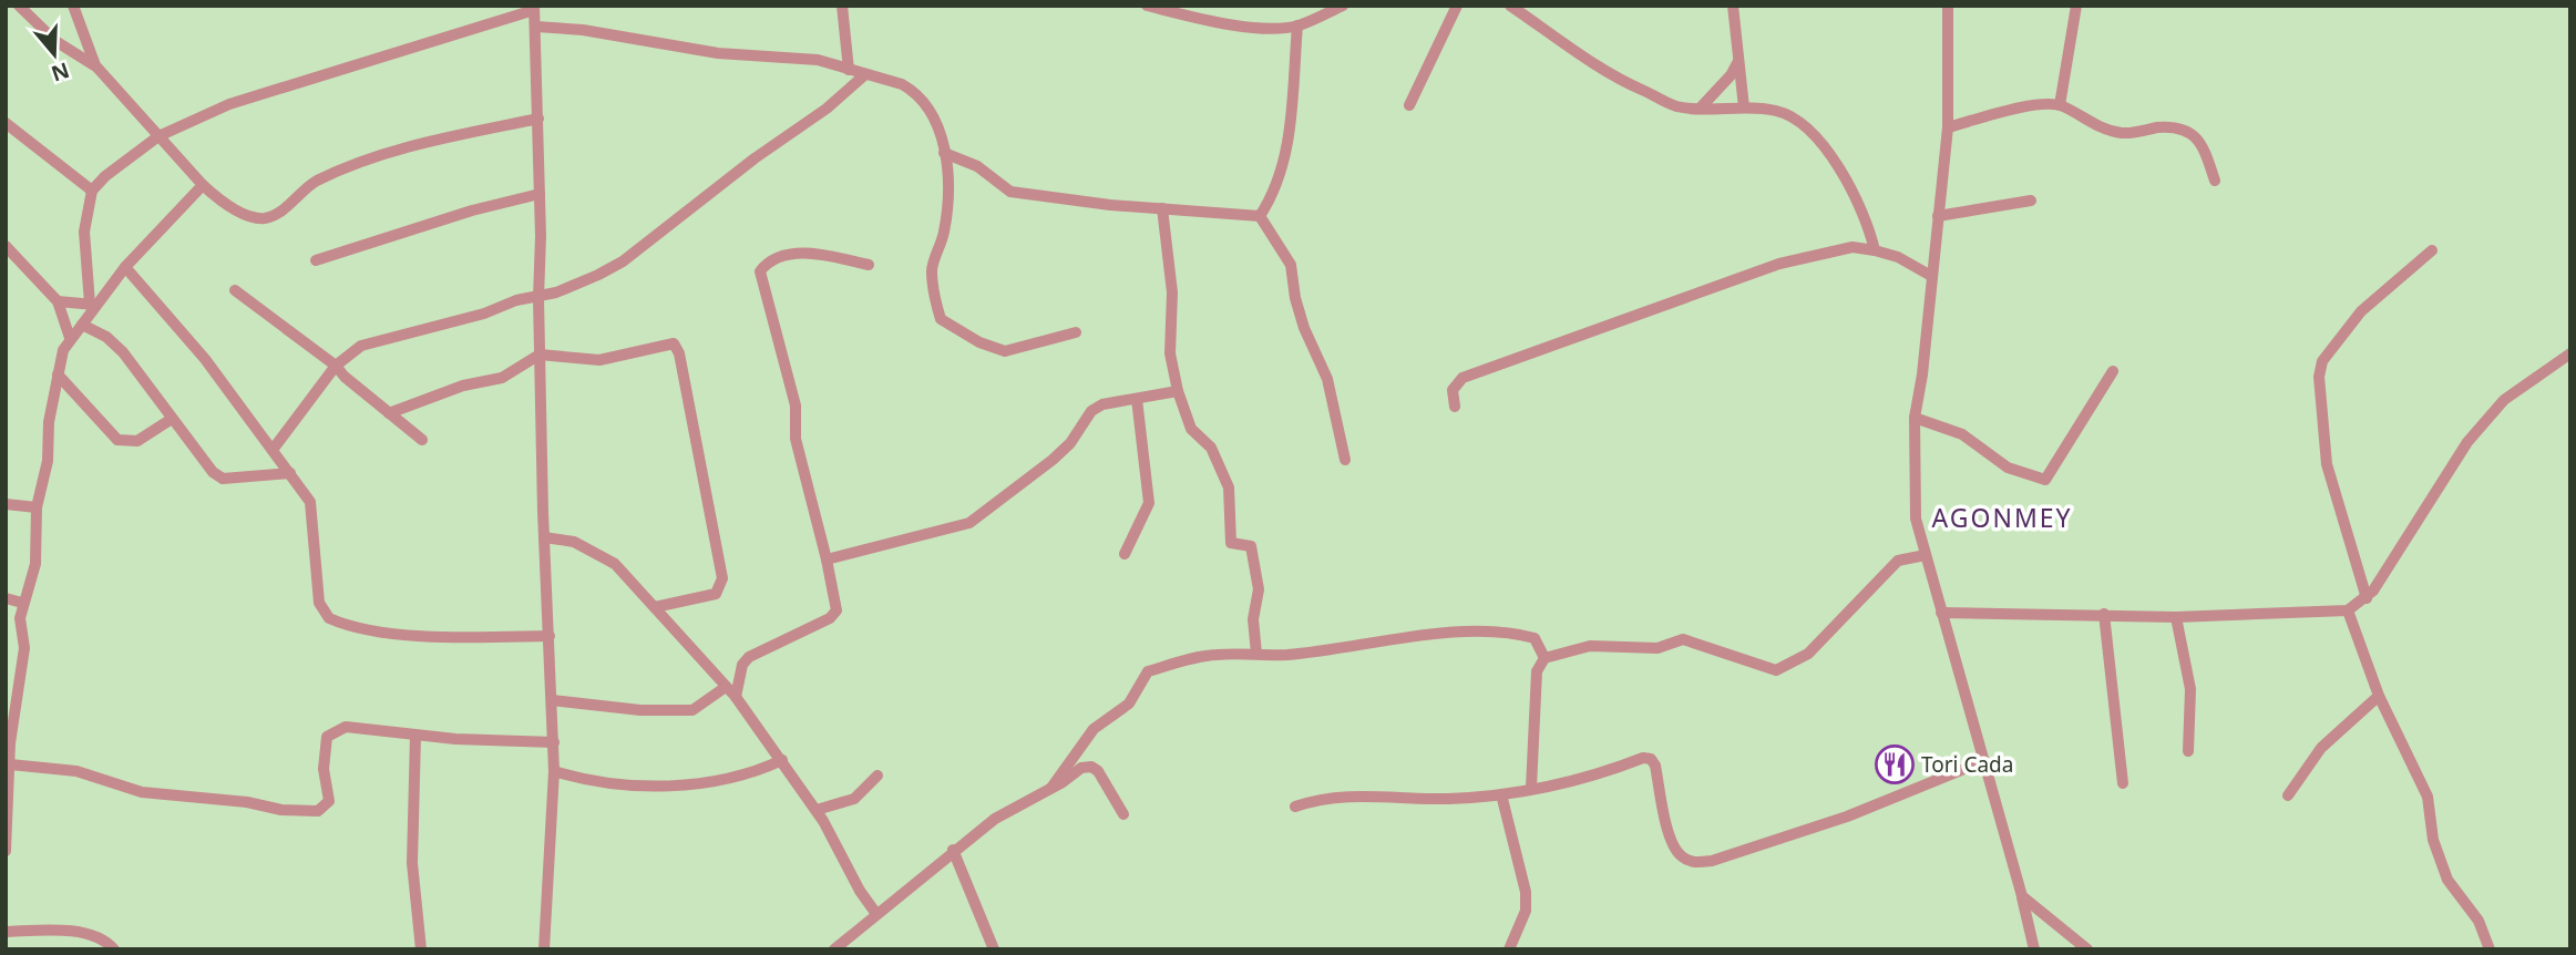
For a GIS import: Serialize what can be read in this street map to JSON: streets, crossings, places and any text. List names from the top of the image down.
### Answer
{
  "districts": ["AGONMEY"],
  "places": {
    "restaurant": ["Tori Cada"]
  },
  "north": "bottom"
}
